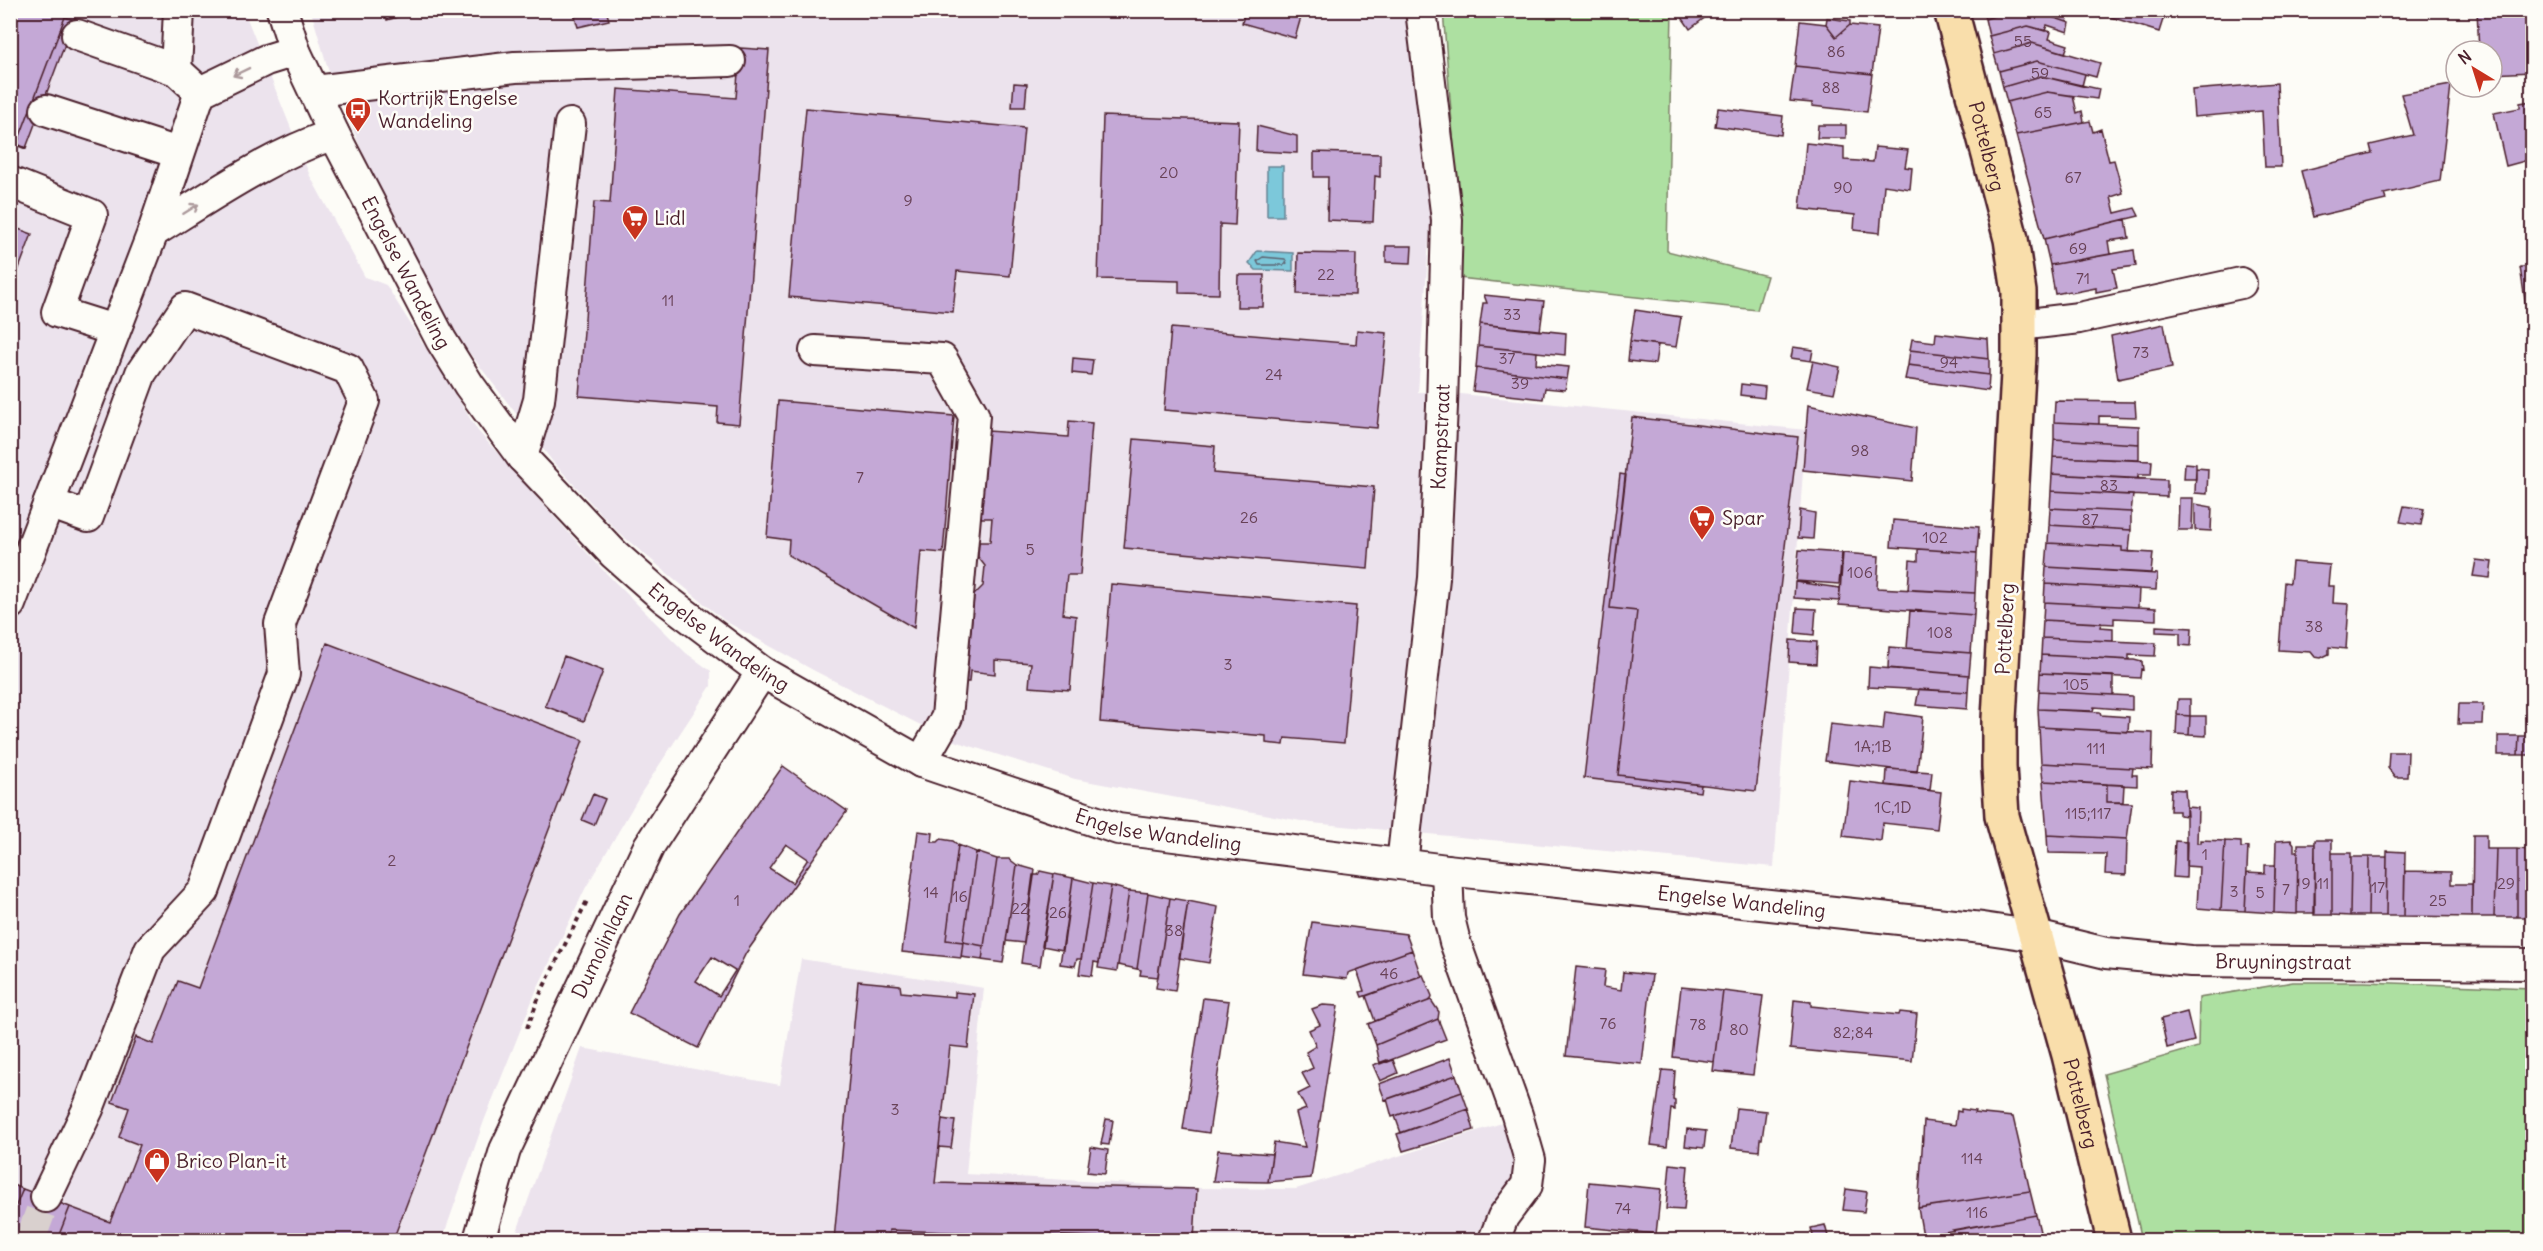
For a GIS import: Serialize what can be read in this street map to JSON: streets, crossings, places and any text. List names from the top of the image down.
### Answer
{
  "streets": {
    "main road": ["Pottelberg"],
    "street": [
      "Engelse Wandeling",
      "Kampstraat",
      "Dumolinlaan",
      "Bruyningstraat"
    ]
  },
  "crossings": [
    ["Pottelberg", "Engelse Wandeling"],
    ["Pottelberg", "Bruyningstraat"],
    ["Engelse Wandeling", "Kampstraat"],
    ["Engelse Wandeling", "Dumolinlaan"],
    ["Engelse Wandeling", "Bruyningstraat"]
  ],
  "places": {
    "bus stop": ["Kortrijk Engelse Wandeling"],
    "supermarket": ["Lidl", "Spar"],
    "shop": ["Brico Plan-it"]
  },
  "house_numbers": [
    "55",
    "86",
    "59",
    "88",
    "65",
    "20",
    "67",
    "90",
    "9",
    "69",
    "22",
    "71",
    "11",
    "33",
    "73",
    "37",
    "94",
    "24",
    "39",
    "98",
    "7",
    "83",
    "26",
    "87",
    "102",
    "5",
    "106",
    "38",
    "108",
    "3",
    "105",
    "1A;1B",
    "111",
    "1C,1D",
    "115;117",
    "1",
    "2",
    "9",
    "11",
    "29",
    "17",
    "7",
    "3",
    "14",
    "5",
    "16",
    "1",
    "25",
    "22",
    "26",
    "38",
    "46",
    "76",
    "78",
    "80",
    "82;84",
    "3",
    "114",
    "74",
    "116"
  ],
  "north": "top left"
}
